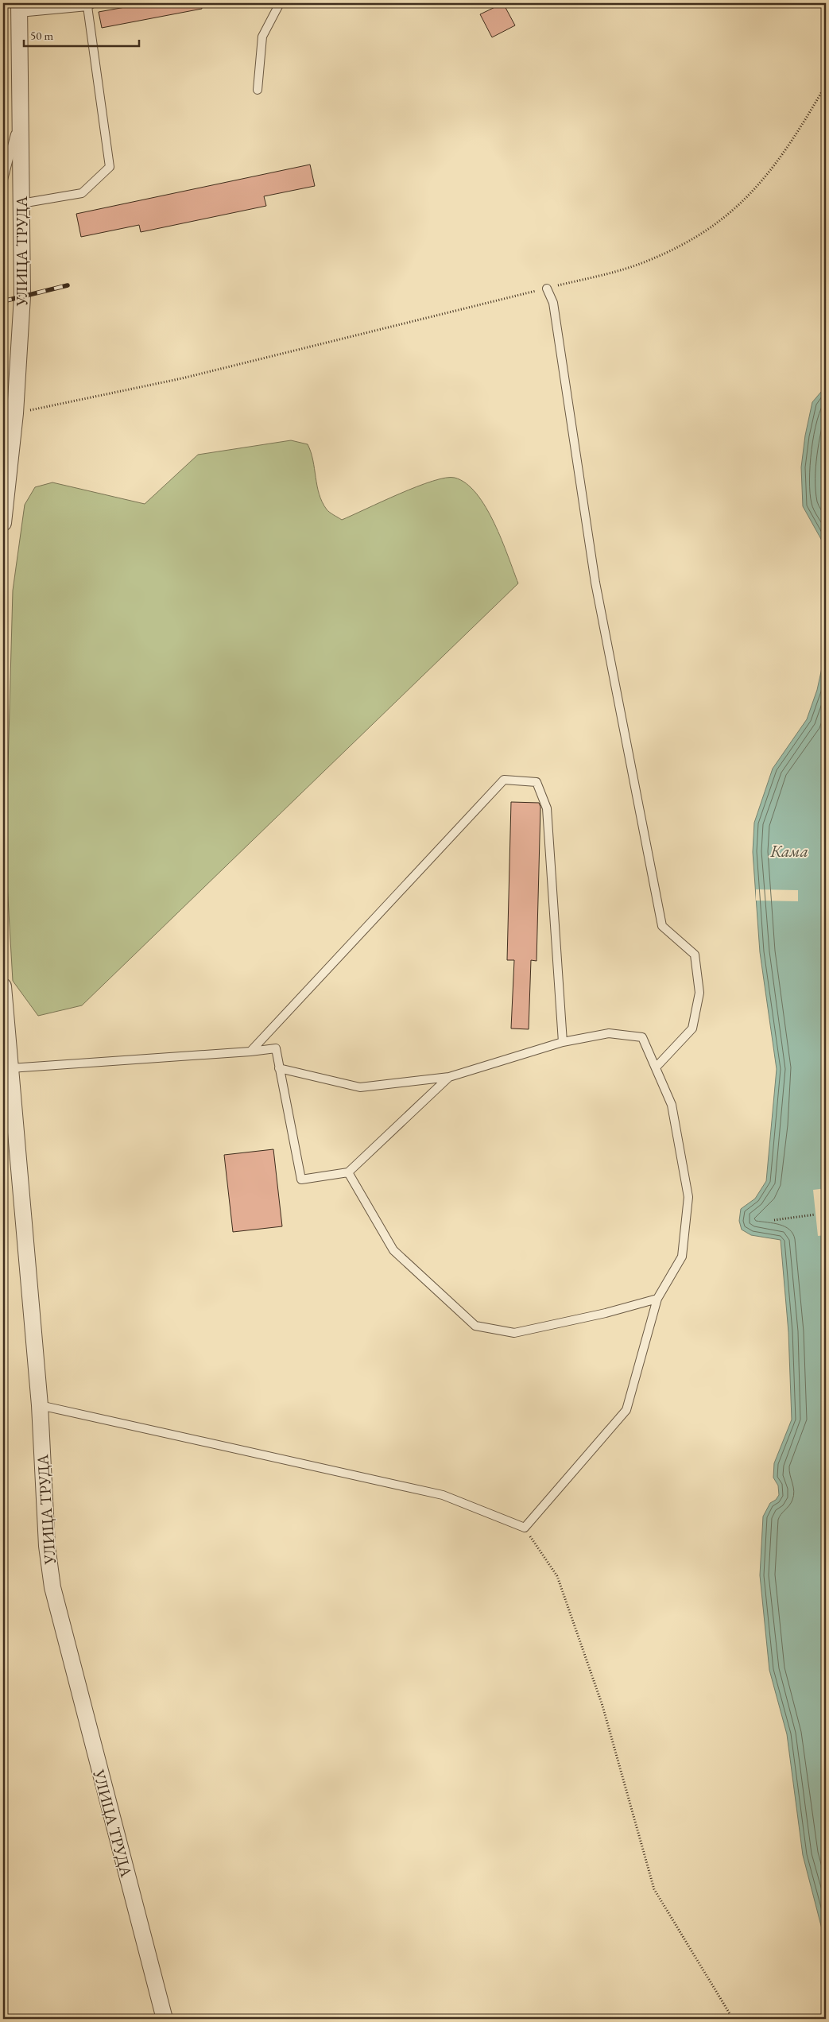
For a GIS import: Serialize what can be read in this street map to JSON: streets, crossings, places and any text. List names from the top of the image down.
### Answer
{
  "streets": {
    "street": ["УЛИЦА ТРУДА"]
  },
  "water": ["Кама"],
  "scale_bar": "50 m"
}
